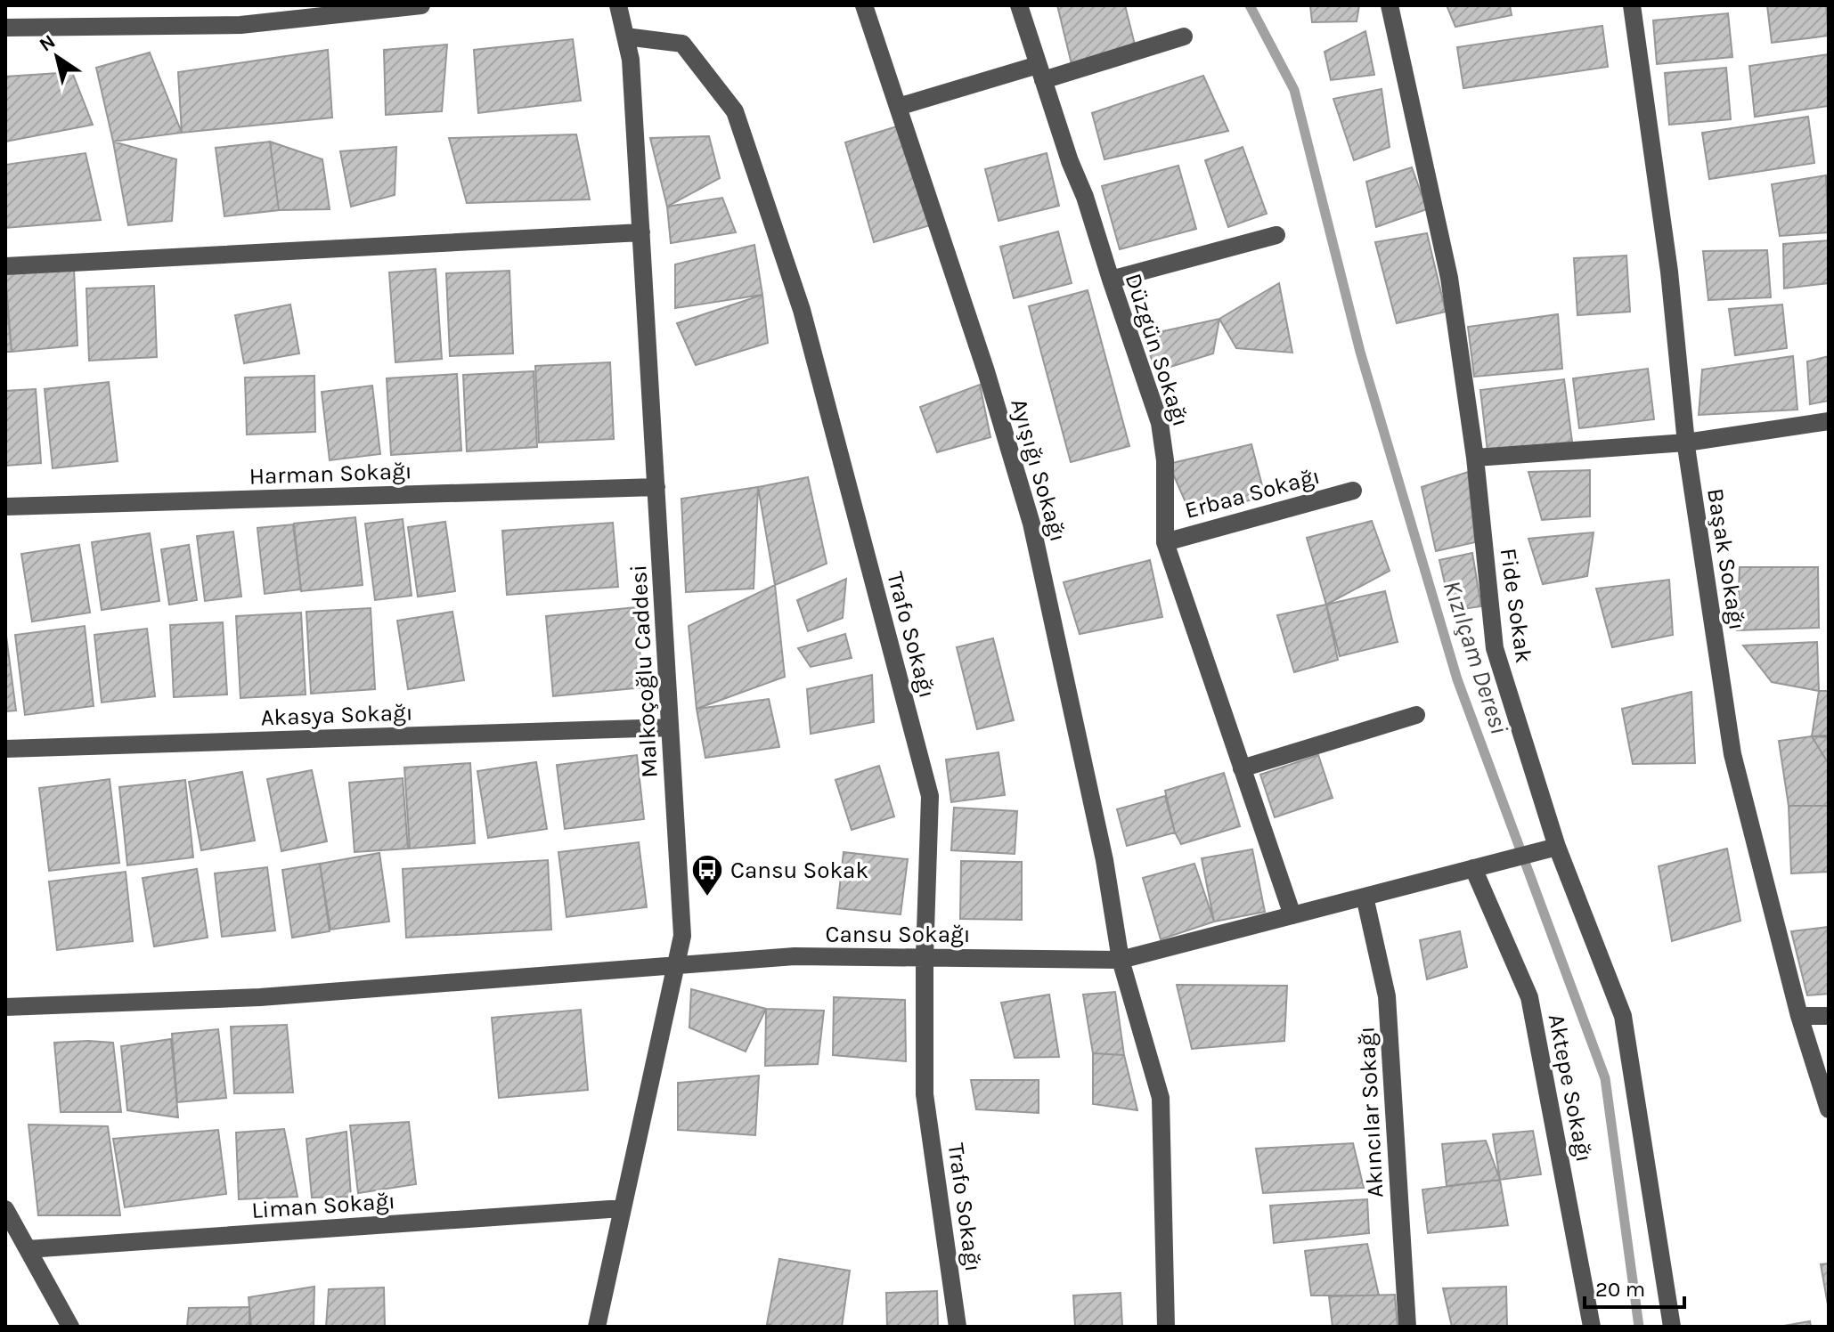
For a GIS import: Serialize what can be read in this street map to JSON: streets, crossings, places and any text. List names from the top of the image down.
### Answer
{
  "streets": {
    "street": [
      "Düzgün Sokağı",
      "Ayışığı Sokağı",
      "Harman Sokağı",
      "Erbaa Sokağı",
      "Başak Sokağı",
      "Fide Sokak",
      "Trafo Sokağı",
      "Malkoçoğlu Caddesi",
      "Akasya Sokağı",
      "Cansu Sokağı",
      "Aktepe Sokağı",
      "Akıncılar Sokağı",
      "Liman Sokağı"
    ]
  },
  "crossings": [
    ["Düzgün Sokağı", "Erbaa Sokağı"],
    ["Ayışığı Sokağı", "Cansu Sokağı"],
    ["Harman Sokağı", "Malkoçoğlu Caddesi"],
    ["Trafo Sokağı", "Malkoçoğlu Caddesi"],
    ["Trafo Sokağı", "Cansu Sokağı"],
    ["Malkoçoğlu Caddesi", "Akasya Sokağı"],
    ["Malkoçoğlu Caddesi", "Cansu Sokağı"],
    ["Malkoçoğlu Caddesi", "Liman Sokağı"]
  ],
  "water": ["Kızılçam Deresi"],
  "places": {
    "bus stop": ["Cansu Sokak"]
  },
  "scale_bar": "20 m",
  "north": "top left"
}
